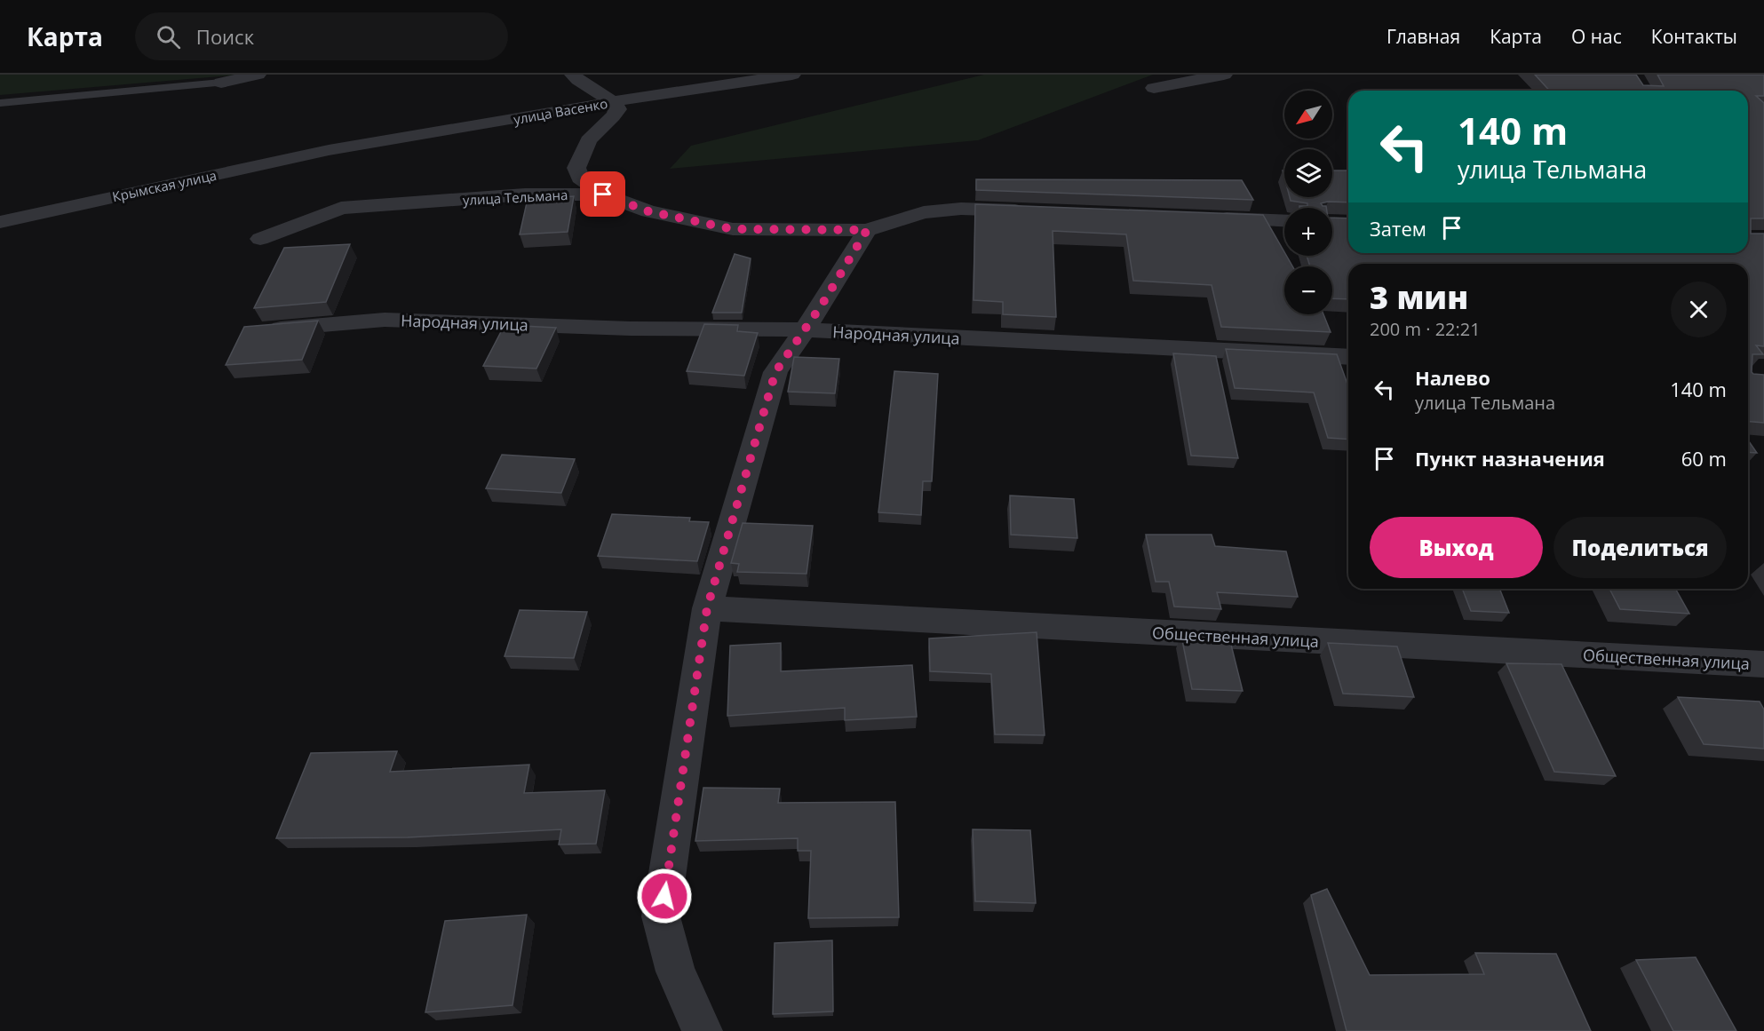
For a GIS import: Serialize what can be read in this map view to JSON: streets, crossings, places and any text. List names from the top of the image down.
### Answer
{
  "streets": {
    "street": [
      "улица Васенко",
      "Крымская улица",
      "улица Тельмана",
      "Народная улица",
      "Общественная улица"
    ]
  },
  "crossings": [
    ["улица Васенко", "Крымская улица"]
  ],
  "north": "bottom left",
  "page": {
    "header": "Карта",
    "search": "Поиск",
    "nav": [
      "Главная",
      "Карта",
      "О нас",
      "Контакты"
    ],
    "map_buttons": ["+", "−"],
    "turn": ["140 m", "улица Тельмана"],
    "then": "Затем",
    "heading": ["3 мин", "200 m · 22:21"],
    "list": [
      {
        "name": "Налево",
        "note": "улица Тельмана",
        "value": "140 m"
      },
      {
        "name": "Пункт назначения",
        "value": "60 m"
      }
    ],
    "buttons": ["Выход", "Поделиться"]
  }
}
